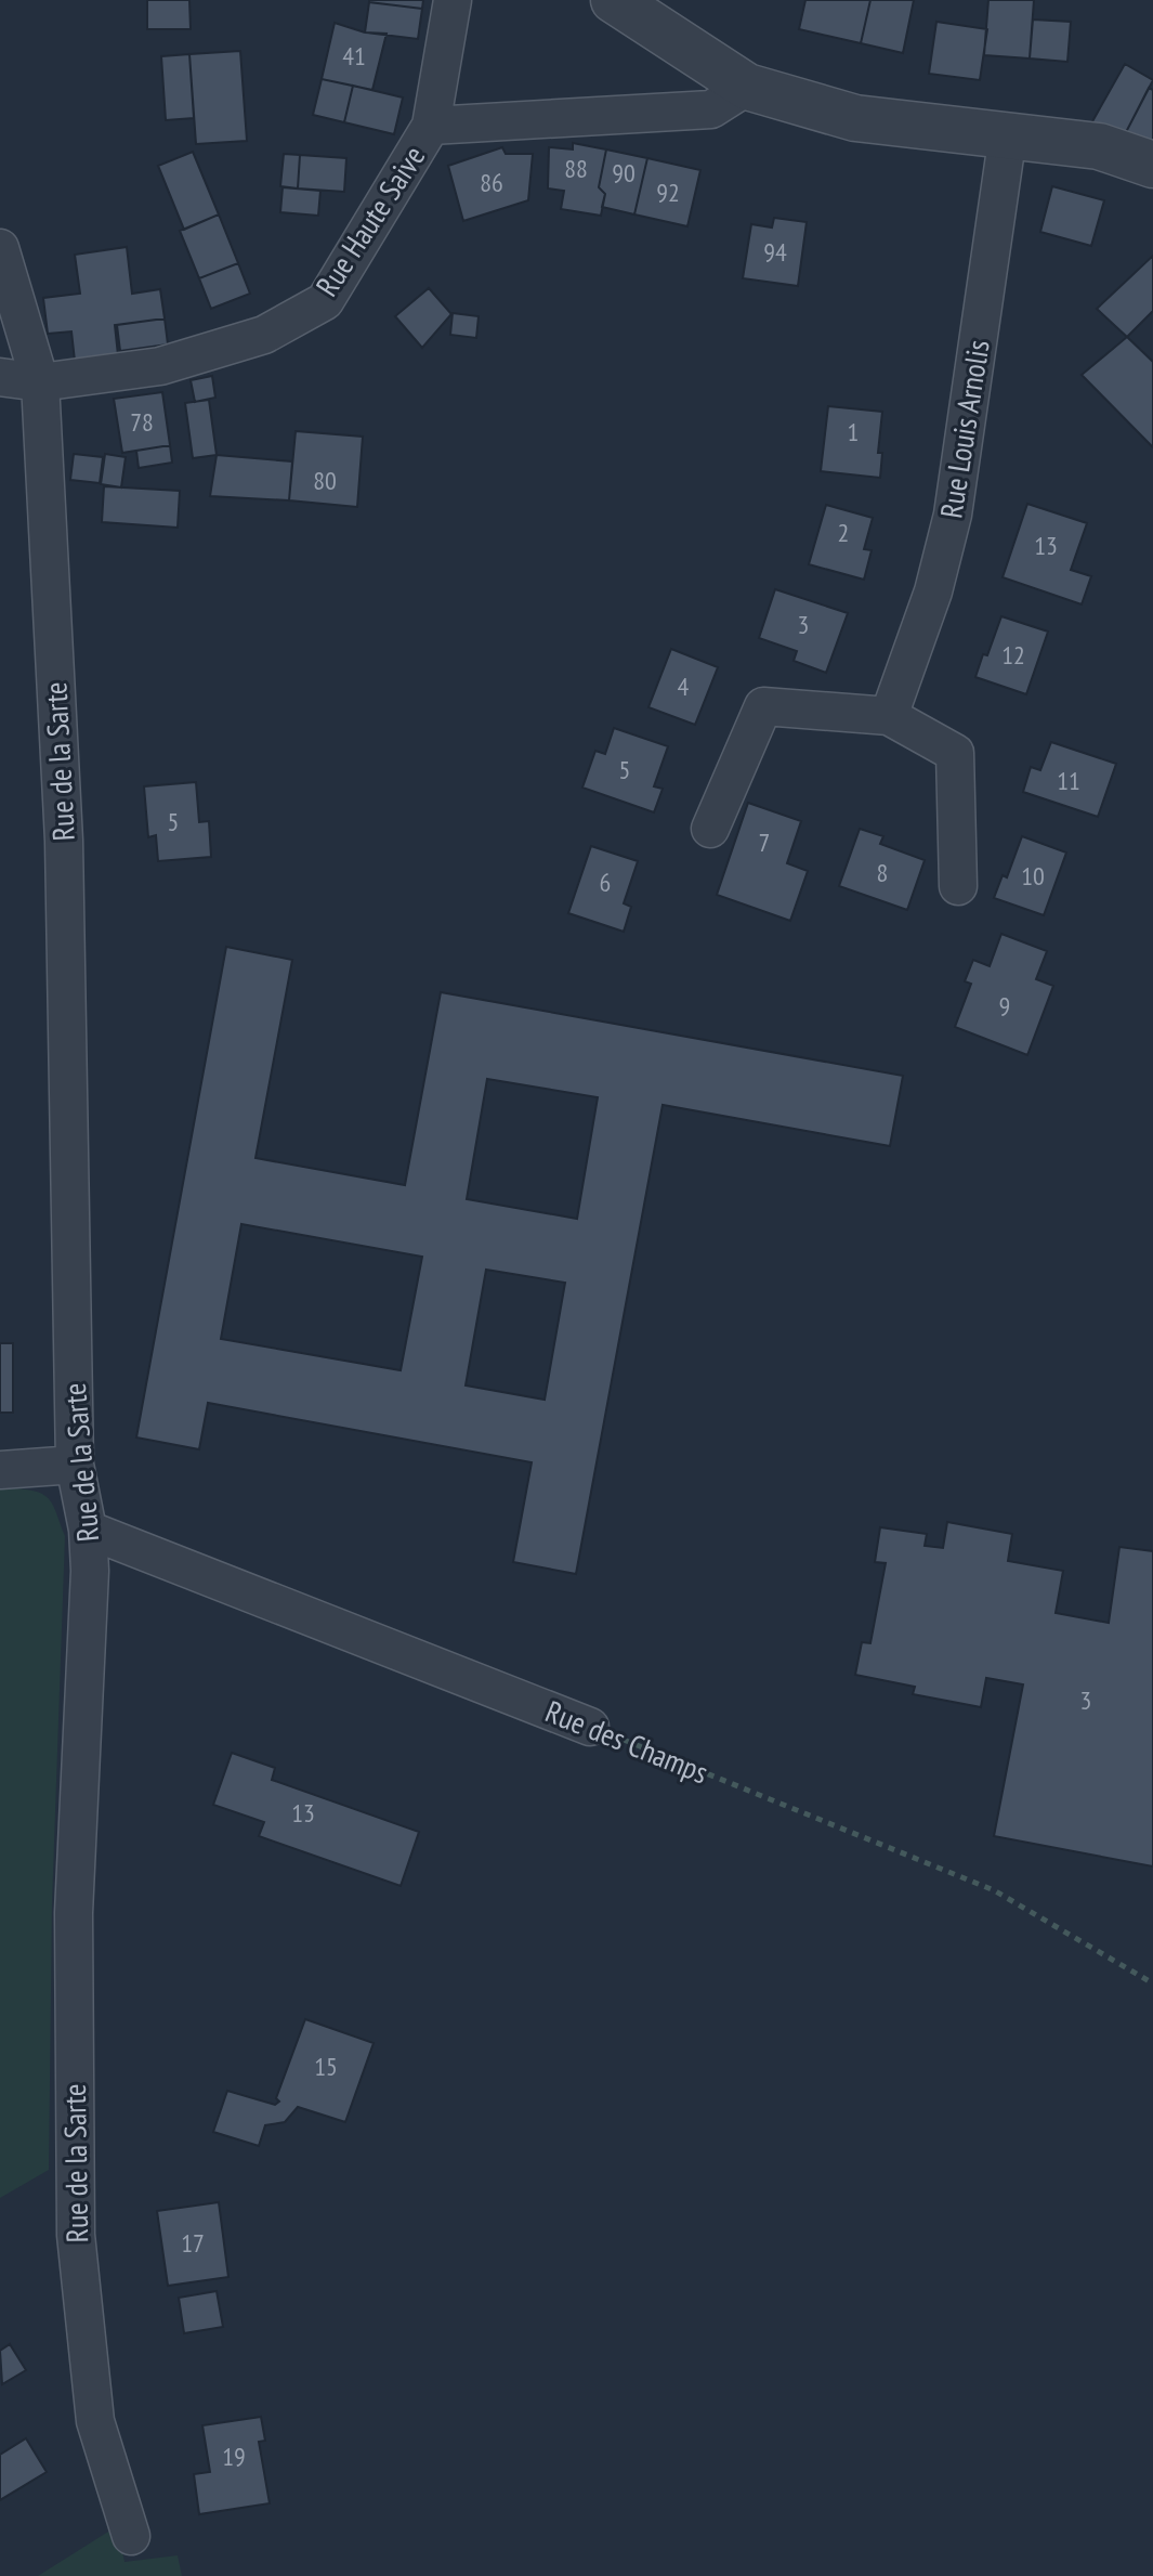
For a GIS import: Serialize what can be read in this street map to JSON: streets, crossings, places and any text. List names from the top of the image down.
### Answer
{
  "streets": {
    "street": [
      "Rue Haute Saive",
      "Rue Louis Arnolis",
      "Rue de la Sarte",
      "Rue des Champs"
    ]
  },
  "crossings": [
    ["Rue Haute Saive", "Rue de la Sarte"],
    ["Rue de la Sarte", "Rue des Champs"]
  ],
  "house_numbers": [
    "41",
    "88",
    "90",
    "86",
    "92",
    "94",
    "78",
    "1",
    "80",
    "2",
    "13",
    "3",
    "12",
    "4",
    "5",
    "11",
    "5",
    "7",
    "8",
    "10",
    "6",
    "9",
    "3",
    "13",
    "15",
    "17",
    "19"
  ]
}
